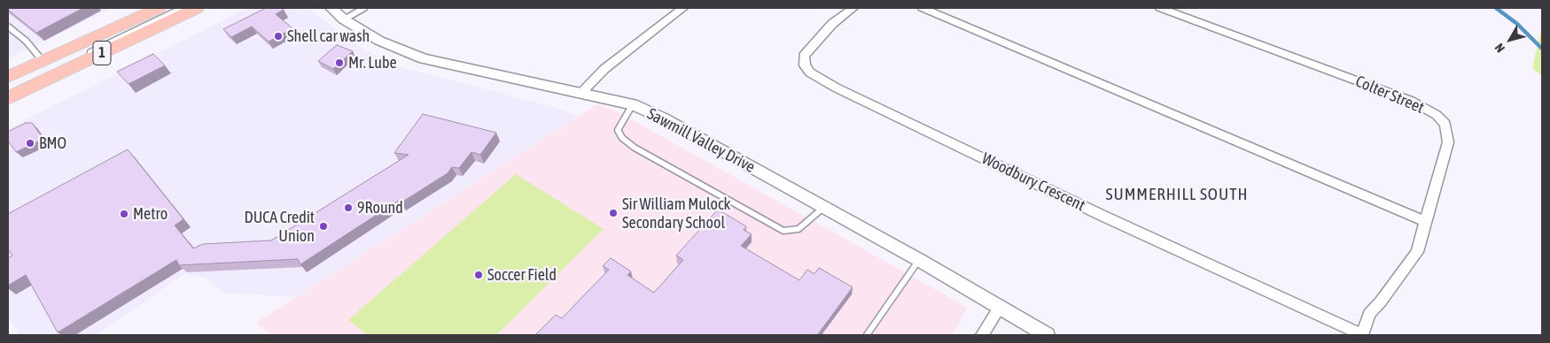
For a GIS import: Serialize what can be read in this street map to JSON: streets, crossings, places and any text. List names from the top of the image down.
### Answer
{
  "streets": {
    "main road": ["1"],
    "street": ["Colter Street", "Sawmill Valley Drive", "Woodbury Crescent"]
  },
  "crossings": [
    ["Colter Street", "Woodbury Crescent"]
  ],
  "districts": ["SUMMERHILL SOUTH"],
  "places": [
    "Shell car wash",
    "Mr. Lube",
    "BMO",
    "9Round",
    "Sir William Mulock Secondary School",
    "Metro",
    "DUCA Credit Union",
    "Soccer Field"
  ],
  "north": "bottom left"
}
